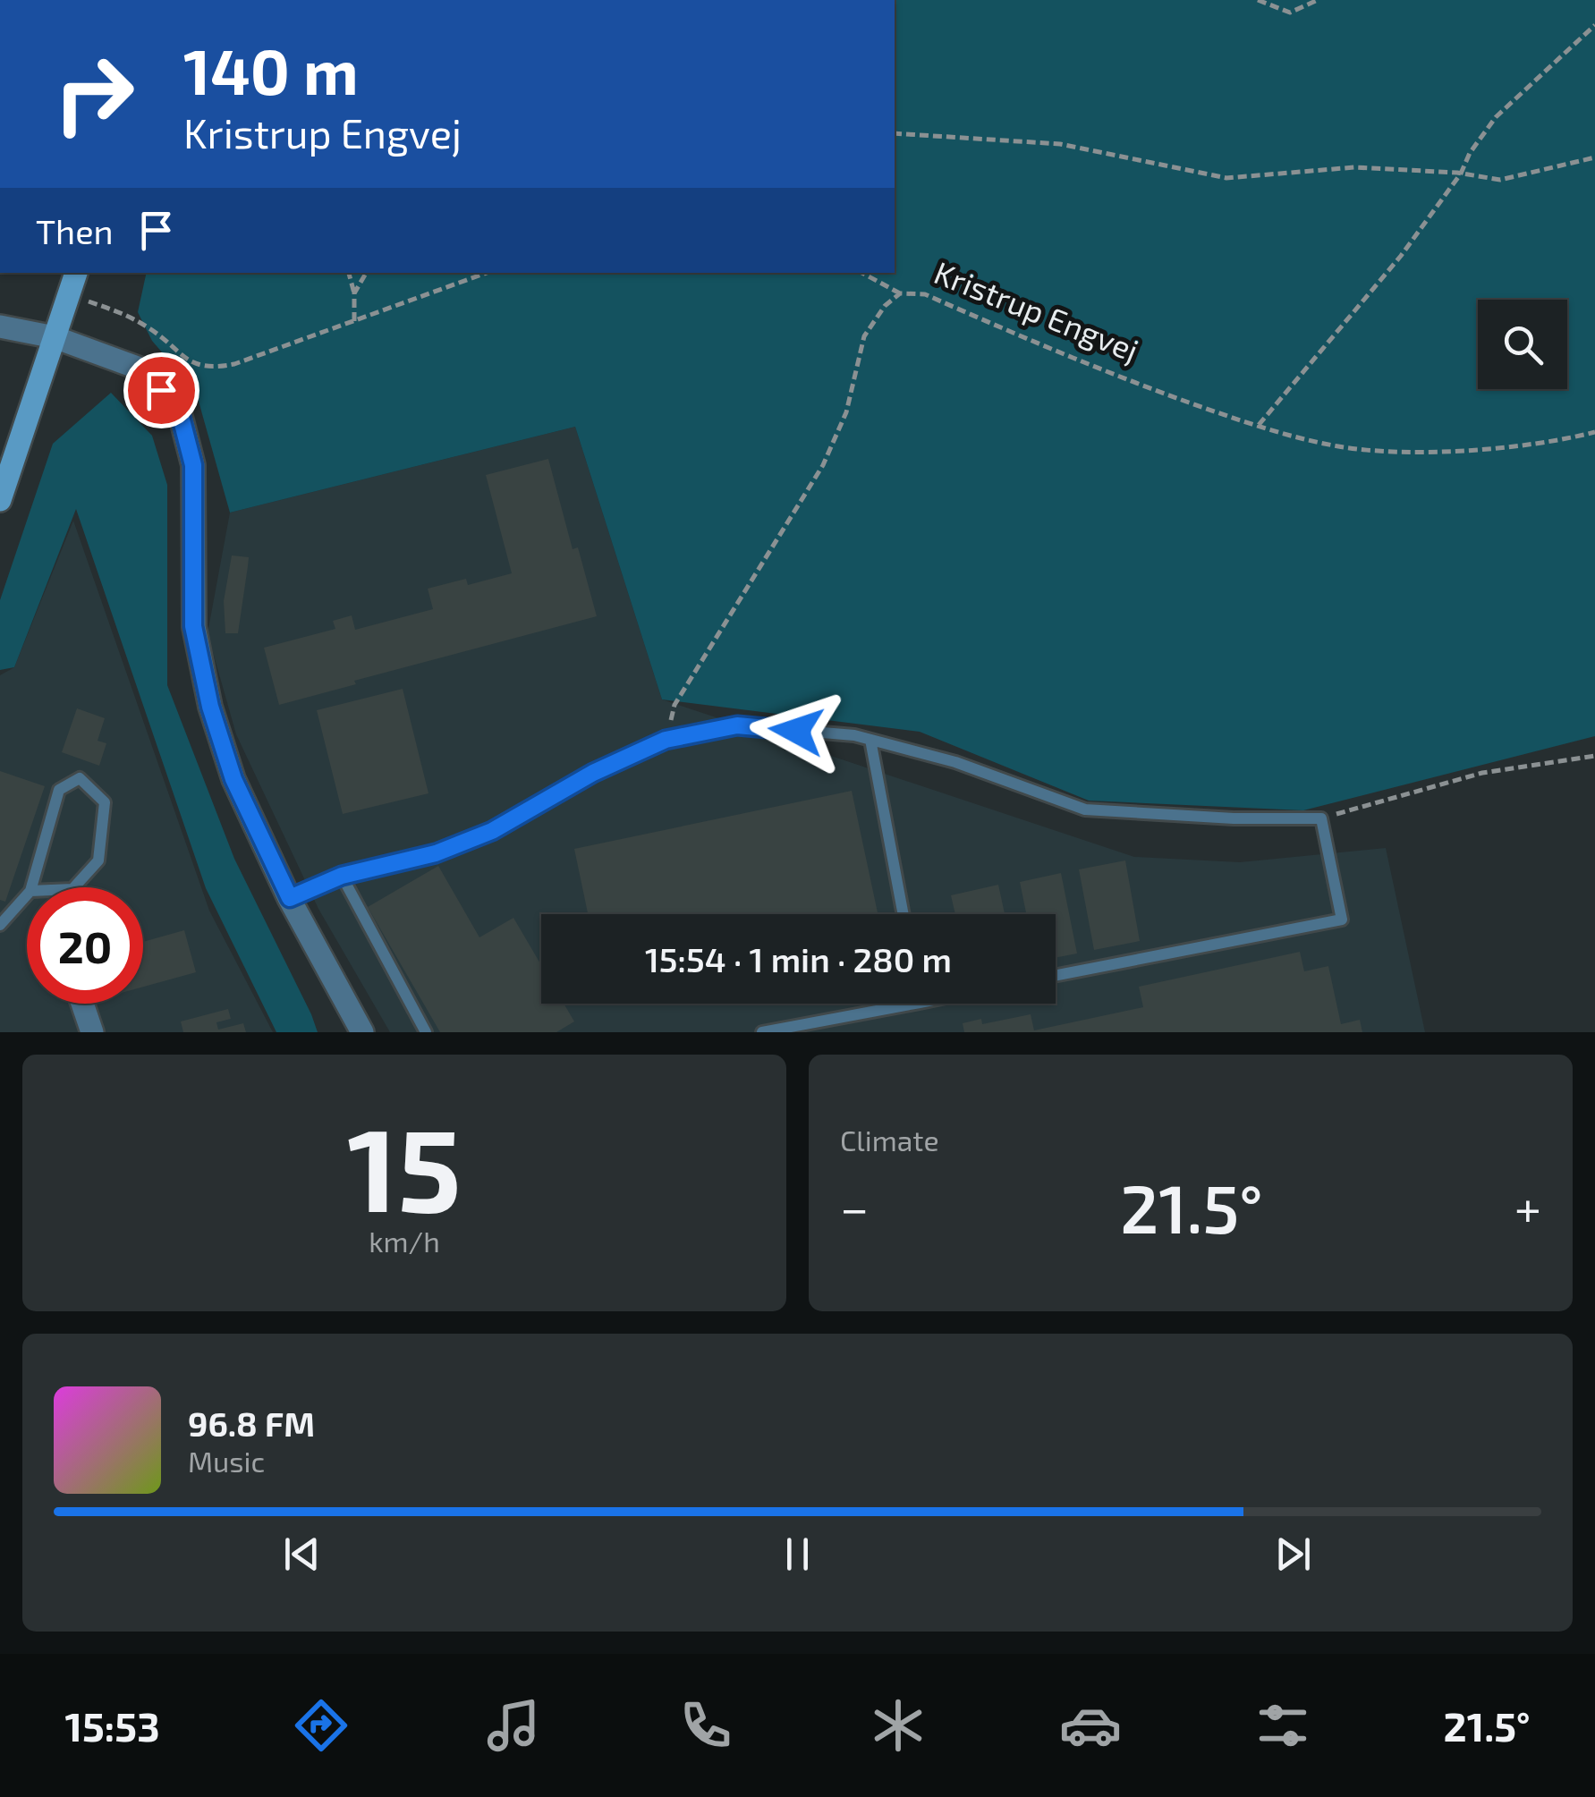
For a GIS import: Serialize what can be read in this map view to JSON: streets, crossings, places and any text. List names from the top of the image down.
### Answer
{
  "streets": {
    "path": ["Kristrup Engvej"]
  },
  "page": {
    "turn": ["140 m", "Kristrup Engvej"],
    "then": "Then",
    "limit": "20",
    "trip": "15:54 · 1 min · 280 m",
    "tile": [
      ["15", "km/h"],
      "Climate"
    ],
    "heat": ["−", "21.5°", "+"],
    "song": ["96.8 FM", "Music"],
    "tabs": ["15:53", "21.5°"]
  }
}
